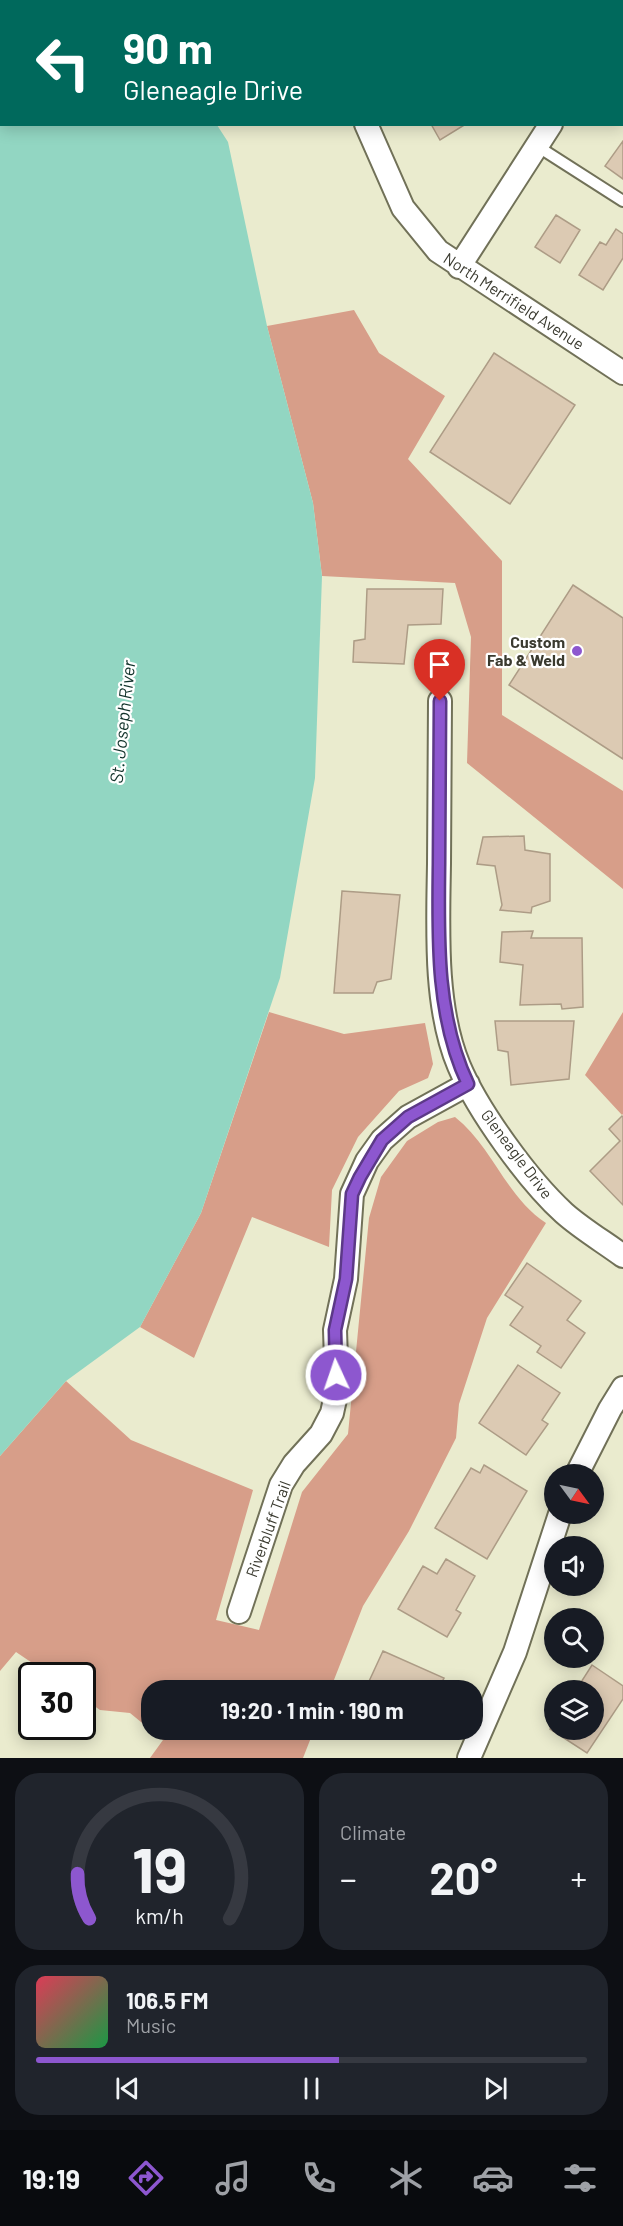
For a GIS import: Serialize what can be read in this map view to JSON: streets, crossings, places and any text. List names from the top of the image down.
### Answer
{
  "streets": {
    "street": ["North Merrifield Avenue", "Gleneagle Drive", "Riverbluff Trail"]
  },
  "crossings": [
    ["Gleneagle Drive", "Riverbluff Trail"]
  ],
  "water": ["St. Joseph River"],
  "places": ["Custom Fab & Weld"],
  "north": "bottom right",
  "page": {
    "turn": ["90 m", "Gleneagle Drive"],
    "limit": "30",
    "trip": "19:20 · 1 min · 190 m",
    "tile": "Climate",
    "heat": ["−", "20°", "+"],
    "song": ["106.5 FM", "Music"],
    "tabs": "19:19",
    "gauge": ["19", "km/h"]
  }
}
